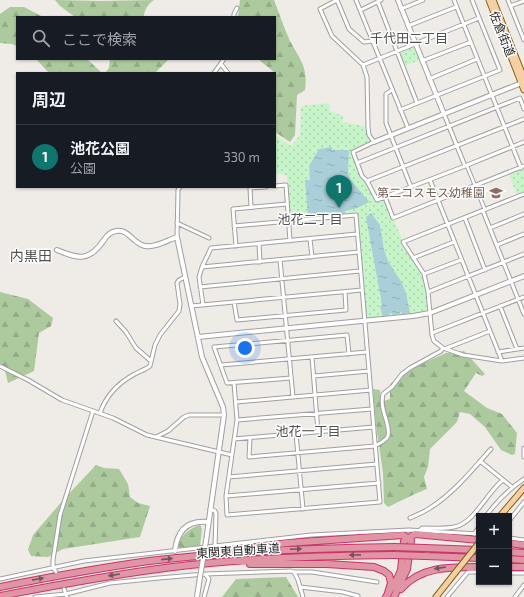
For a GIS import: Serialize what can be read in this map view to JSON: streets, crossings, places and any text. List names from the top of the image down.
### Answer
{
  "streets": {
    "highway": ["東関東自動車道"],
    "main road": ["佐倉街道"]
  },
  "districts": [
    "千代田二丁目",
    "池花二丁目",
    "内黒田",
    "池花一丁目"
  ],
  "places": {
    "school or university": ["第二コスモス幼稚園"]
  },
  "page": {
    "search": "ここで検索",
    "heading": "周辺",
    "list": [
      {
        "mark": "1",
        "name": "池花公園",
        "note": "公園",
        "value": "330 m"
      }
    ],
    "pins": "1",
    "map_buttons": ["+", "−"]
  }
}
